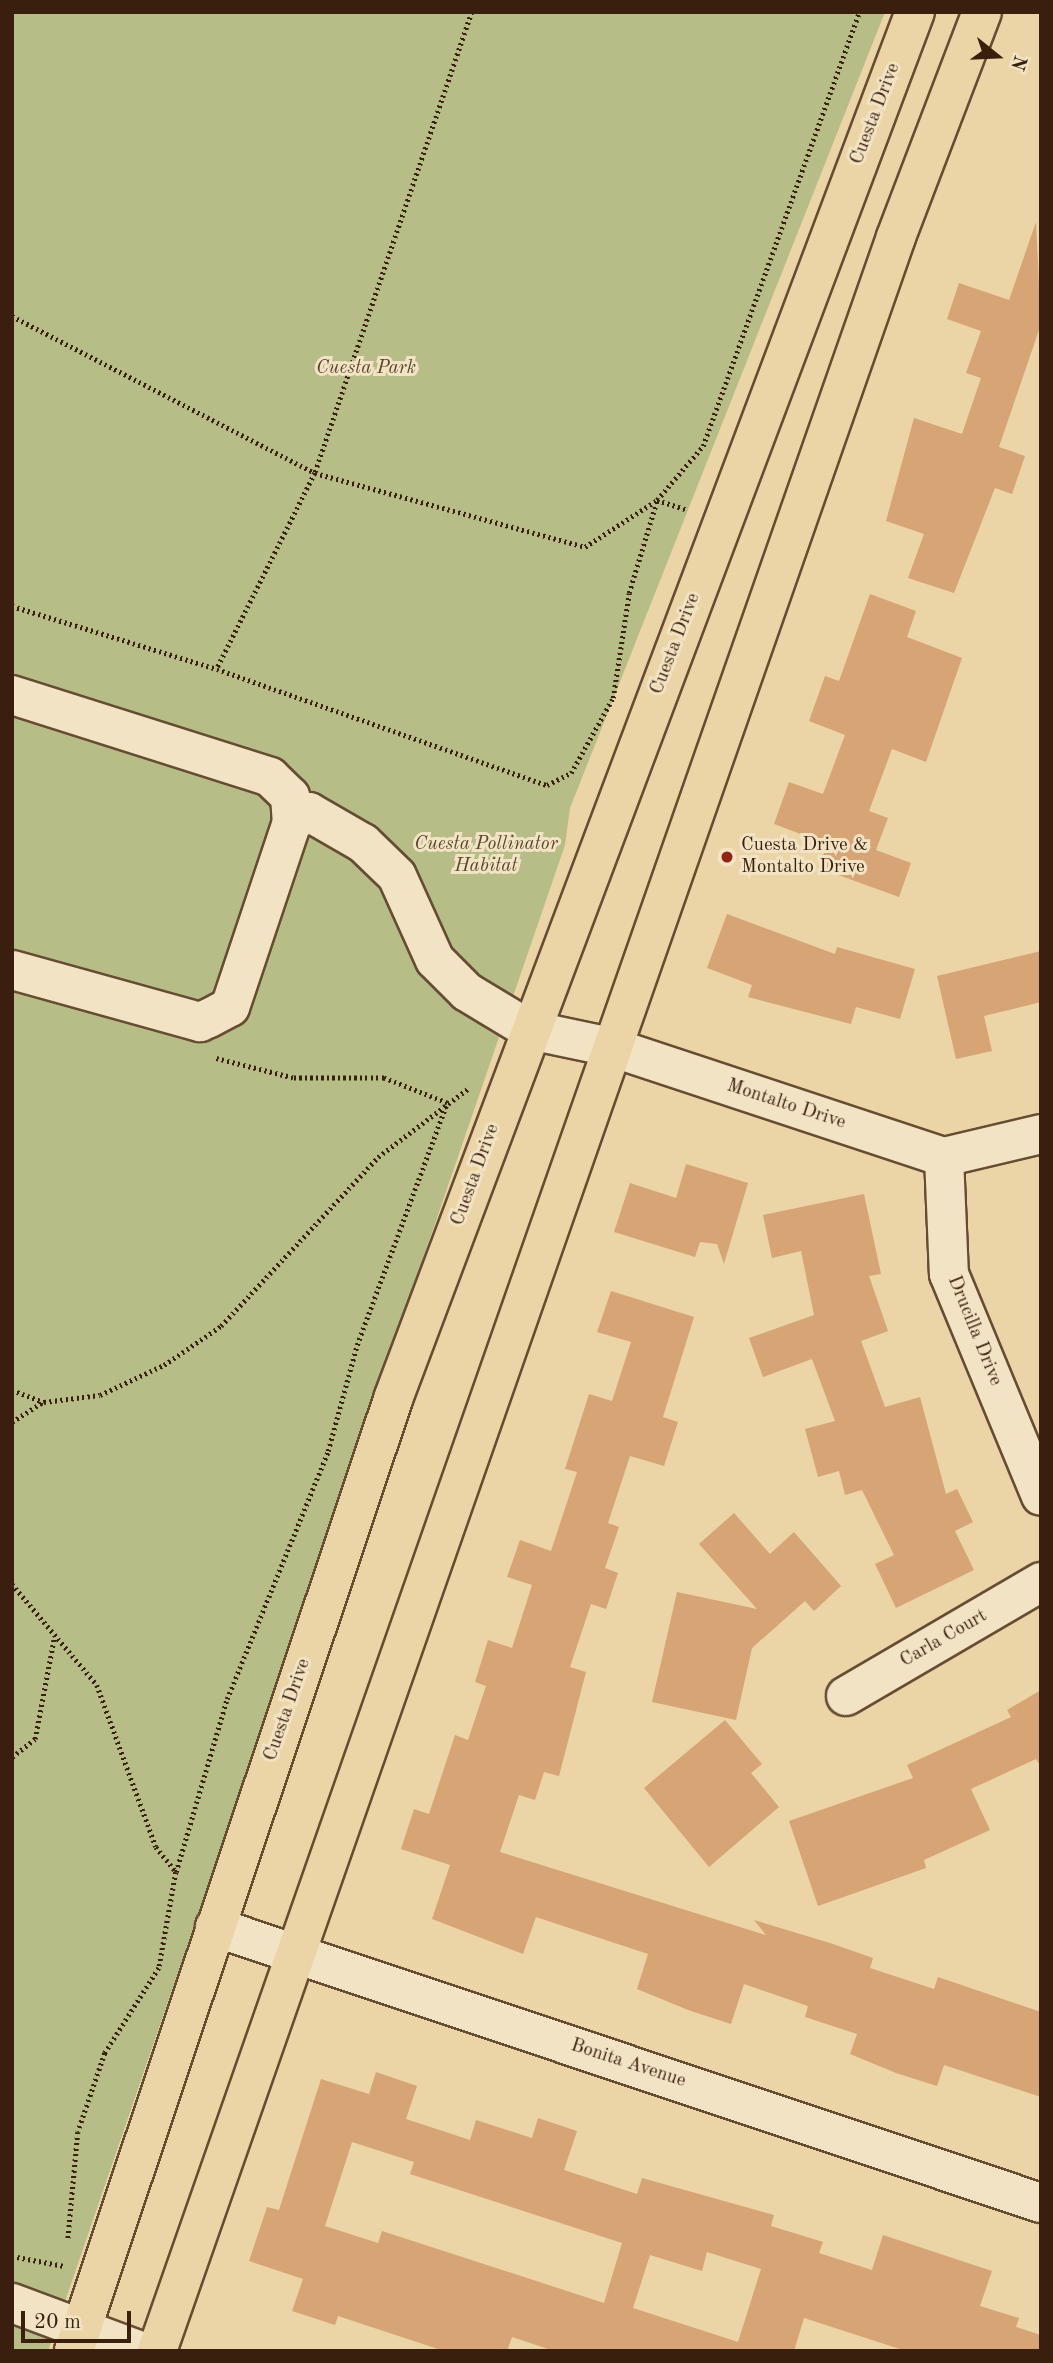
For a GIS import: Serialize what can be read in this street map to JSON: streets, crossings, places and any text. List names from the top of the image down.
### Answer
{
  "streets": {
    "main road": ["Cuesta Drive"],
    "street": [
      "Montalto Drive",
      "Drucilla Drive",
      "Carla Court",
      "Bonita Avenue"
    ]
  },
  "crossings": [
    ["Cuesta Drive", "Montalto Drive"],
    ["Cuesta Drive", "Bonita Avenue"],
    ["Montalto Drive", "Drucilla Drive"]
  ],
  "parks": ["Cuesta Park", "Cuesta Pollinator Habitat"],
  "places": ["Cuesta Drive & Montalto Drive"],
  "scale_bar": "20 m",
  "north": "right"
}
